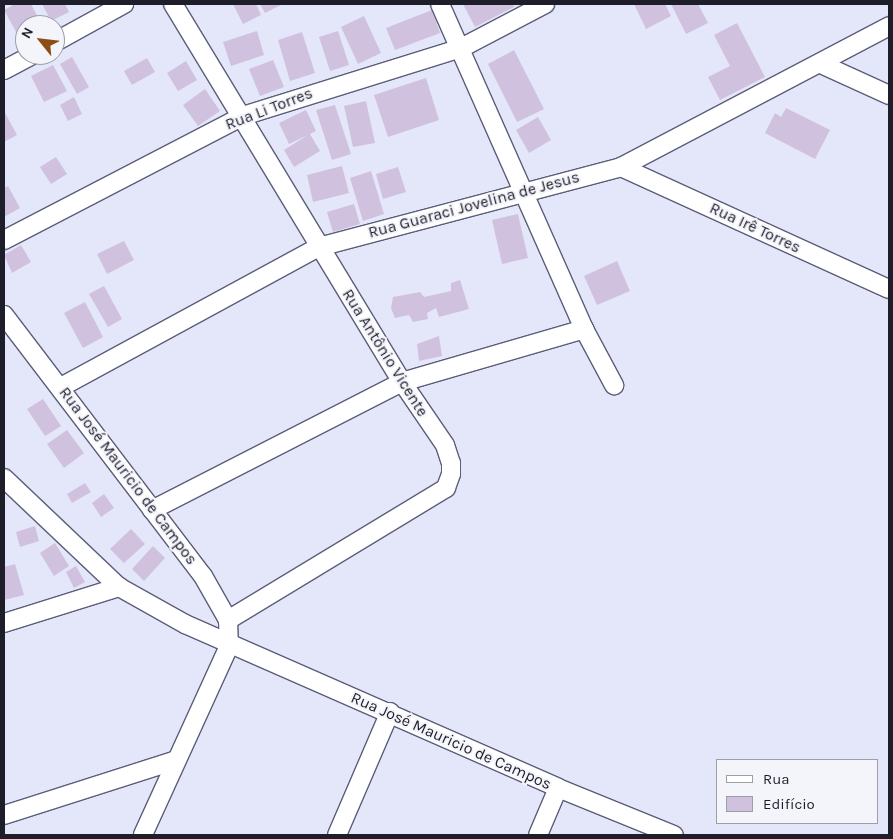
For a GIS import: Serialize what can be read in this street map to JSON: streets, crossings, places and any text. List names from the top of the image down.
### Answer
{
  "streets": {
    "street": [
      "Rua Li Torres",
      "Rua Guaraci Jovelina de Jesus",
      "Rua Irê Torres",
      "Rua Antônio Vicente",
      "Rua José Mauricio de Campos"
    ]
  },
  "crossings": [
    ["Rua Li Torres", "Rua Antônio Vicente"],
    ["Rua Guaraci Jovelina de Jesus", "Rua Irê Torres"],
    ["Rua Guaraci Jovelina de Jesus", "Rua Antônio Vicente"],
    ["Rua Guaraci Jovelina de Jesus", "Rua José Mauricio de Campos"],
    ["Rua Antônio Vicente", "Rua José Mauricio de Campos"]
  ],
  "legend": ["Rua", "Edifício"],
  "north": "top left"
}
